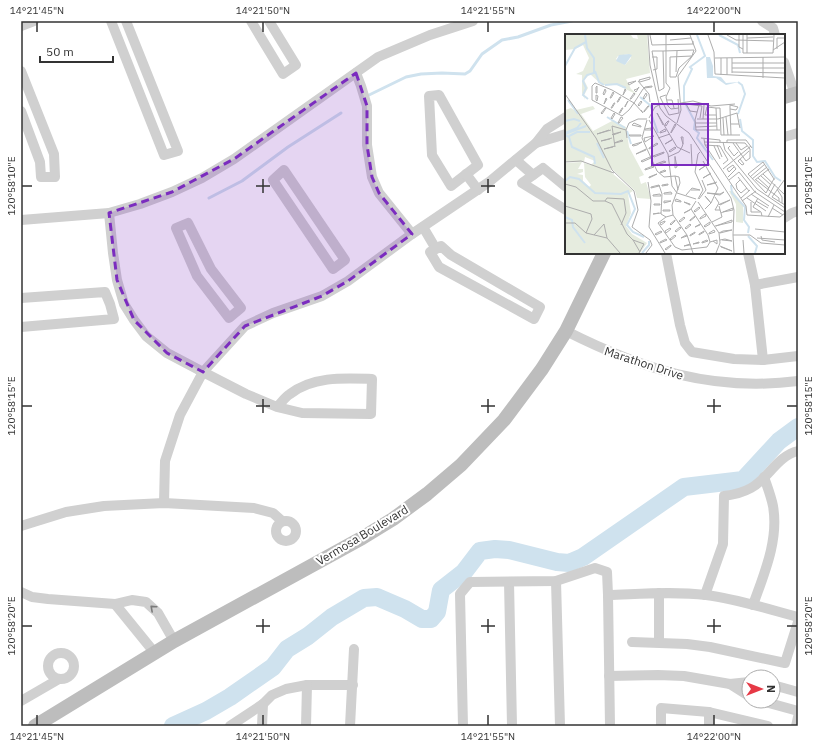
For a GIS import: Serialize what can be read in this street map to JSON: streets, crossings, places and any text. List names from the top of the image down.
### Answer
{
  "streets": {
    "main road": ["Vermosa Boulevard"],
    "street": ["Marathon Drive"]
  },
  "crossings": [
    ["Marathon Drive", "Vermosa Boulevard"]
  ],
  "scale_bar": "50 m",
  "north": "right",
  "coordinates": [
    "14°21'45\"N",
    "14°21'50\"N",
    "14°21'55\"N",
    "14°22'00\"N",
    "120°58'10\"E",
    "120°58'15\"E",
    "120°58'20\"E"
  ]
}
